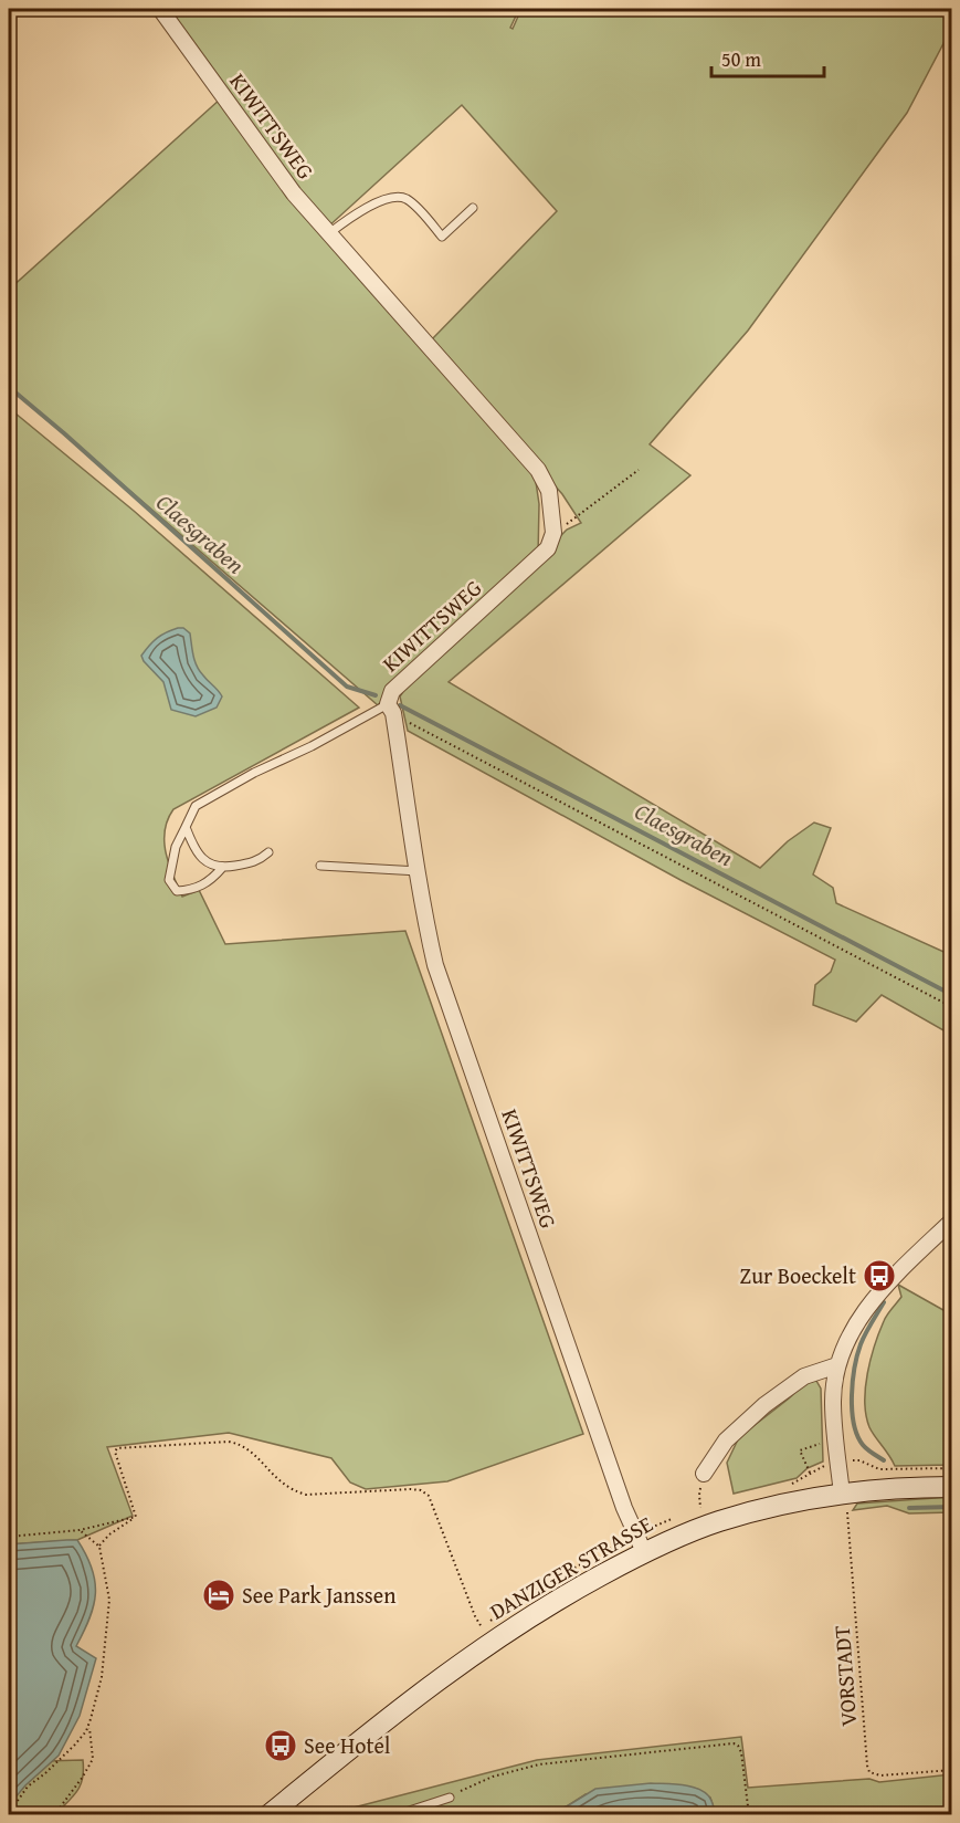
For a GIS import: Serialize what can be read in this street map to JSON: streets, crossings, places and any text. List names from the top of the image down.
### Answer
{
  "streets": {
    "street": ["KIWITTSWEG", "DANZIGER STRASSE"],
    "path": ["VORSTADT"]
  },
  "crossings": [
    ["KIWITTSWEG", "DANZIGER STRASSE"],
    ["DANZIGER STRASSE", "VORSTADT"]
  ],
  "water": ["Claesgraben"],
  "places": {
    "bus stop": ["Zur Boeckelt", "See Hotel"],
    "hotel": ["See Park Janssen"]
  },
  "scale_bar": "50 m"
}
